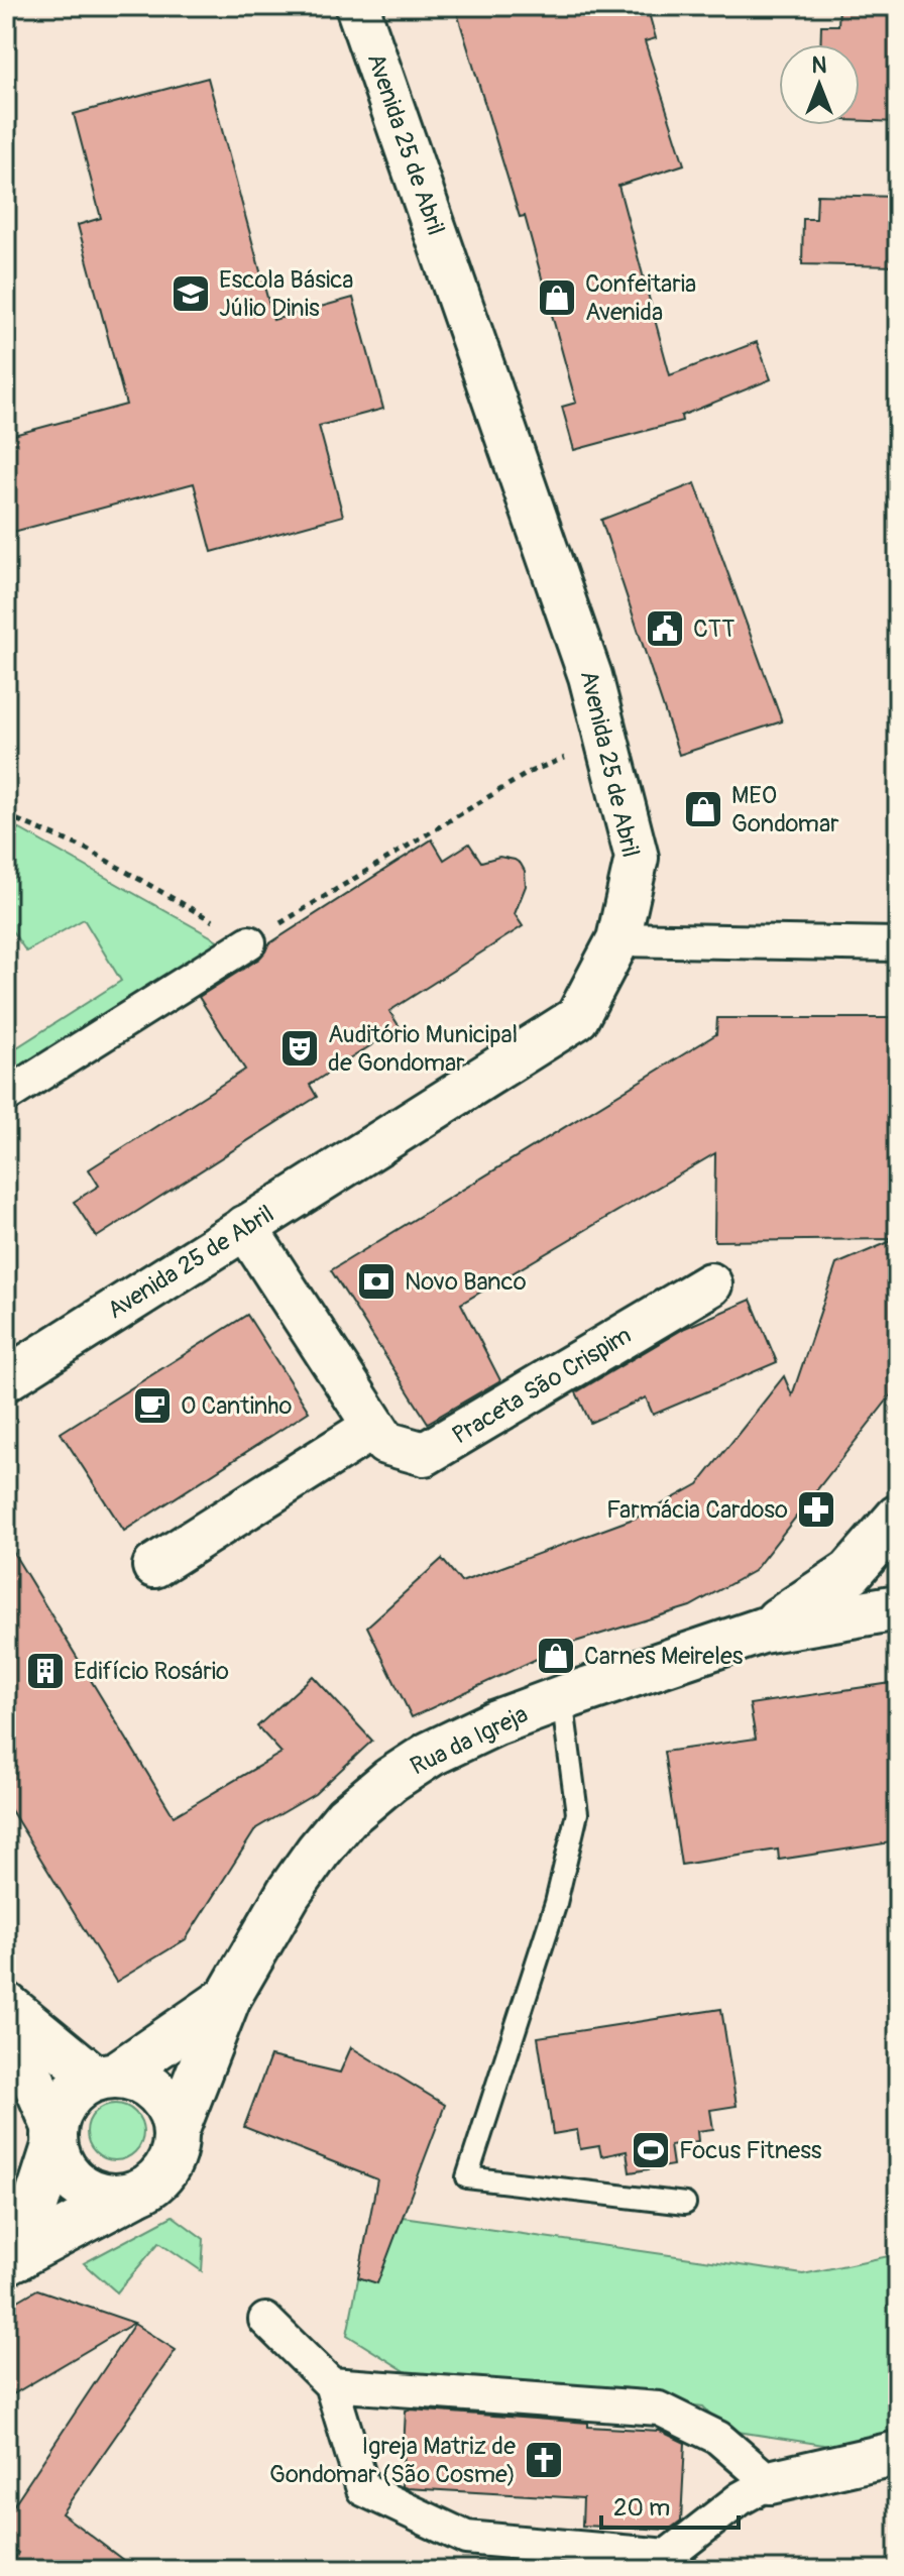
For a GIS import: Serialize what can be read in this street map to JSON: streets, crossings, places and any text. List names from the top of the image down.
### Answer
{
  "streets": {
    "main road": ["Rua da Igreja"],
    "street": ["Avenida 25 de Abril", "Praceta São Crispim"]
  },
  "crossings": [
    ["Avenida 25 de Abril", "Praceta São Crispim"]
  ],
  "places": {
    "school or university": ["Escola Básica Júlio Dinis"],
    "shop": ["Confeitaria Avenida", "MEO Gondomar", "Carnes Meireles"],
    "public building": ["CTT"],
    "theatre": ["Auditório Municipal de Gondomar"],
    "bank": ["Novo Banco"],
    "cafe": ["O Cantinho"],
    "pharmacy": ["Farmácia Cardoso"],
    "building": ["Edifício Rosário"],
    "sports": ["Focus Fitness"],
    "church": ["Igreja Matriz de Gondomar (São Cosme)"]
  },
  "scale_bar": "20 m",
  "north": "top"
}
